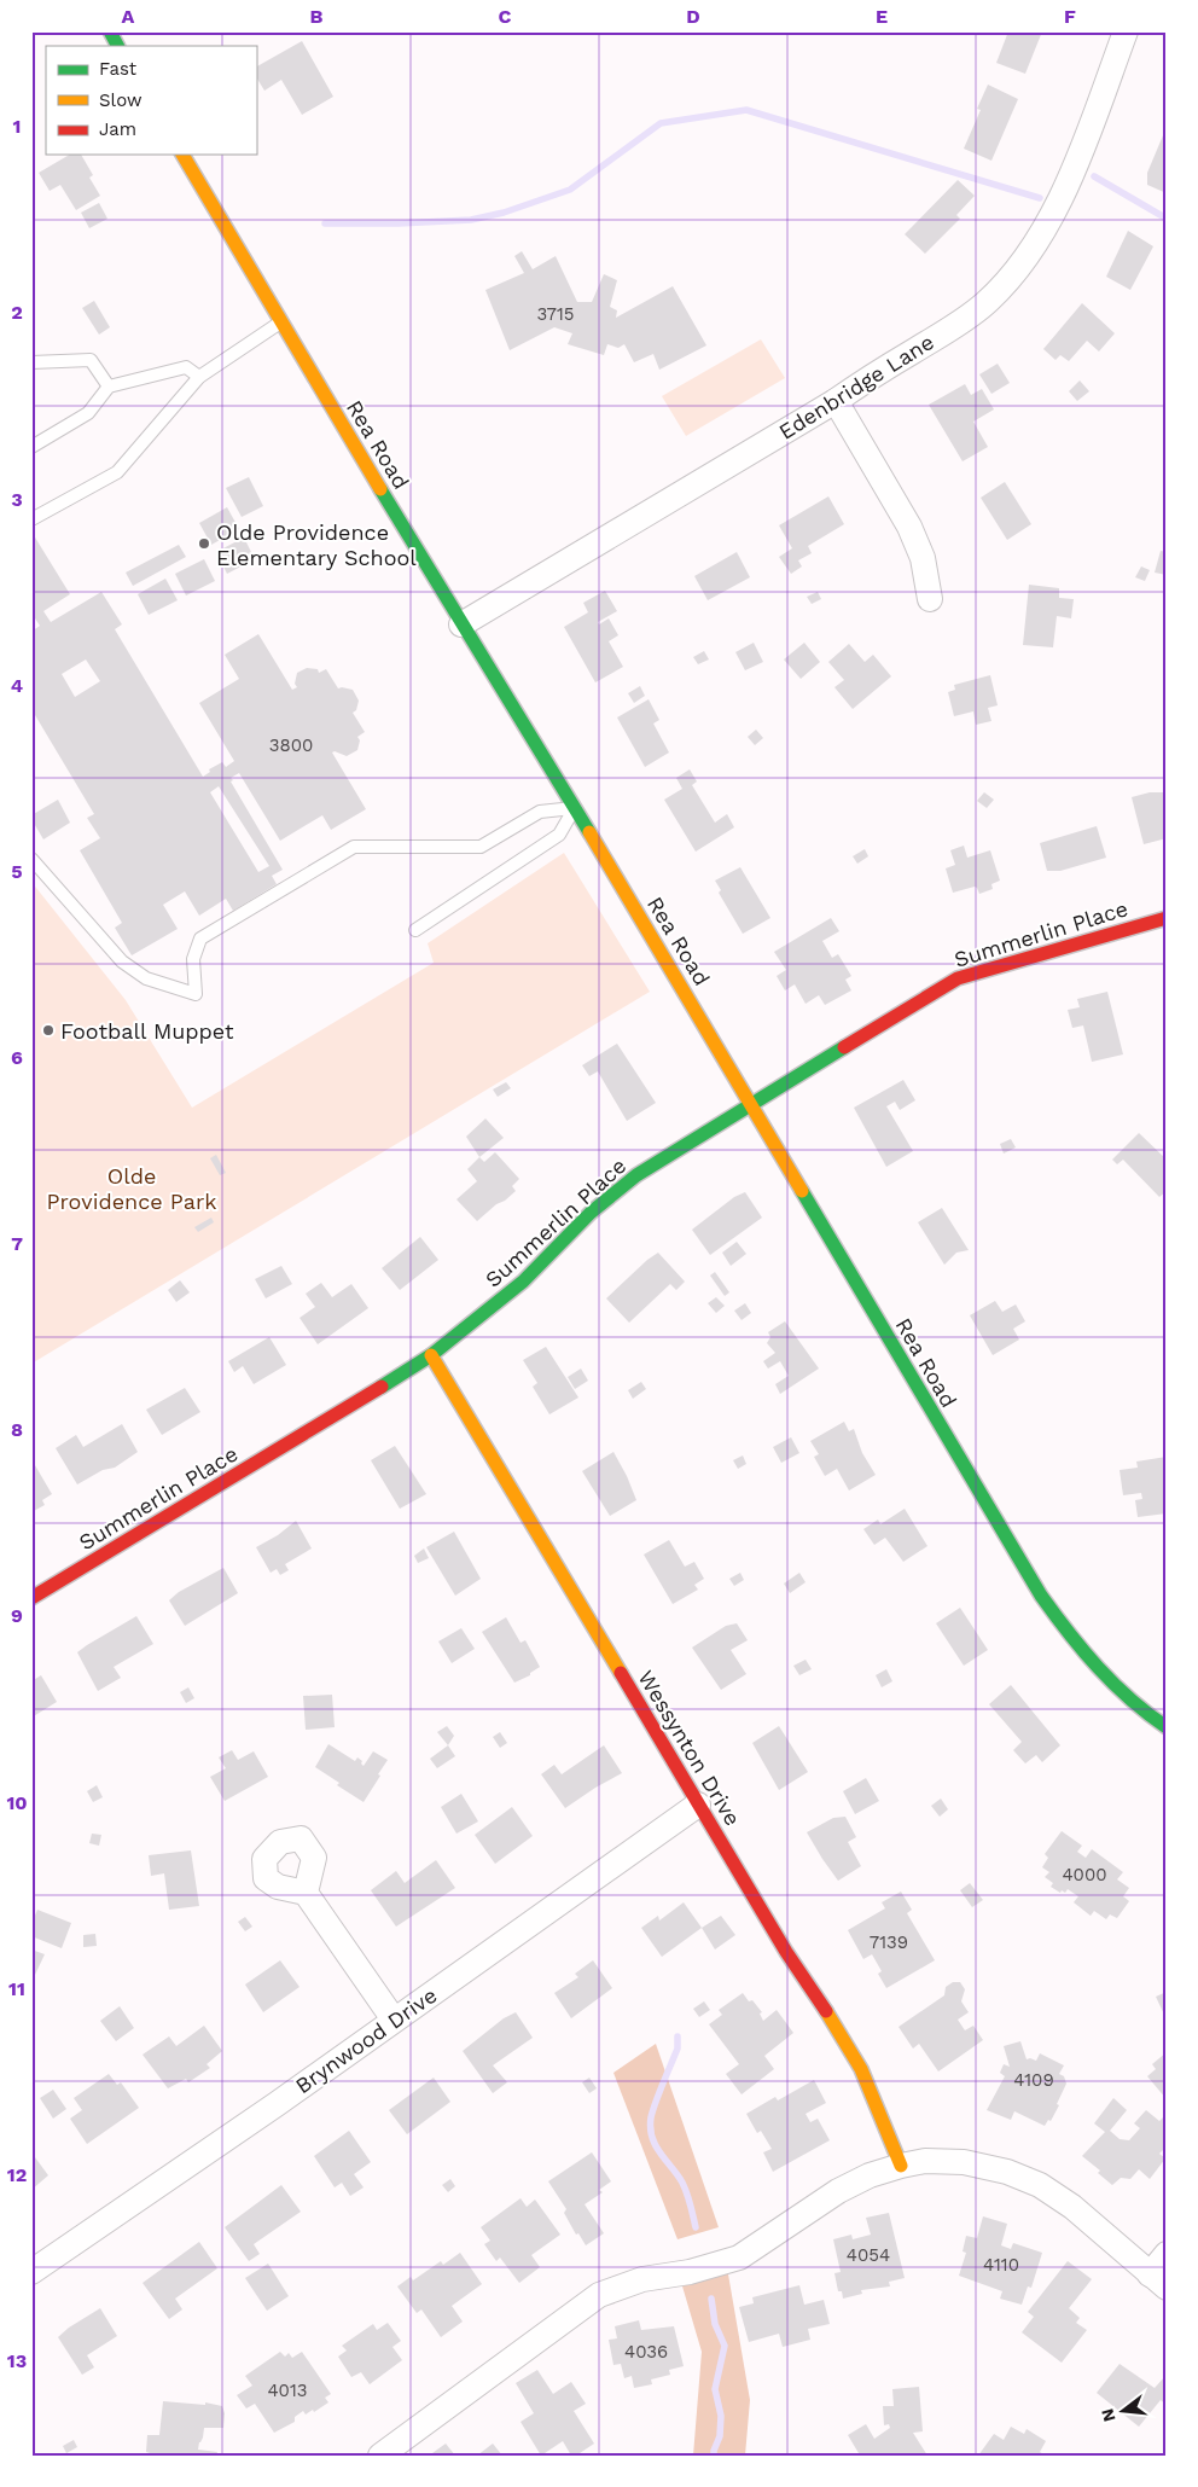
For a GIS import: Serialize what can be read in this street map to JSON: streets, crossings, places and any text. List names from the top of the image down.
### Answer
{
  "streets": {
    "street": [
      "Edenbridge Lane",
      "Rea Road",
      "Summerlin Place",
      "Wessynton Drive",
      "Brynwood Drive"
    ]
  },
  "crossings": [
    ["Edenbridge Lane", "Rea Road"],
    ["Rea Road", "Summerlin Place"],
    ["Summerlin Place", "Wessynton Drive"],
    ["Wessynton Drive", "Brynwood Drive"]
  ],
  "parks": ["Olde Providence Park"],
  "places": ["Olde Providence Elementary School", "Football Muppet"],
  "house_numbers": [
    "3715",
    "3800",
    "4000",
    "7139",
    "4109",
    "4054",
    "4110",
    "4036",
    "4013"
  ],
  "legend": ["Fast", "Slow", "Jam"],
  "north": "left",
  "grid": {
    "columns": [
      "A",
      "B",
      "C",
      "D",
      "E",
      "F"
    ],
    "rows": [
      "1",
      "2",
      "3",
      "4",
      "5",
      "6",
      "7",
      "8",
      "9",
      "10",
      "11",
      "12",
      "13"
    ]
  }
}
